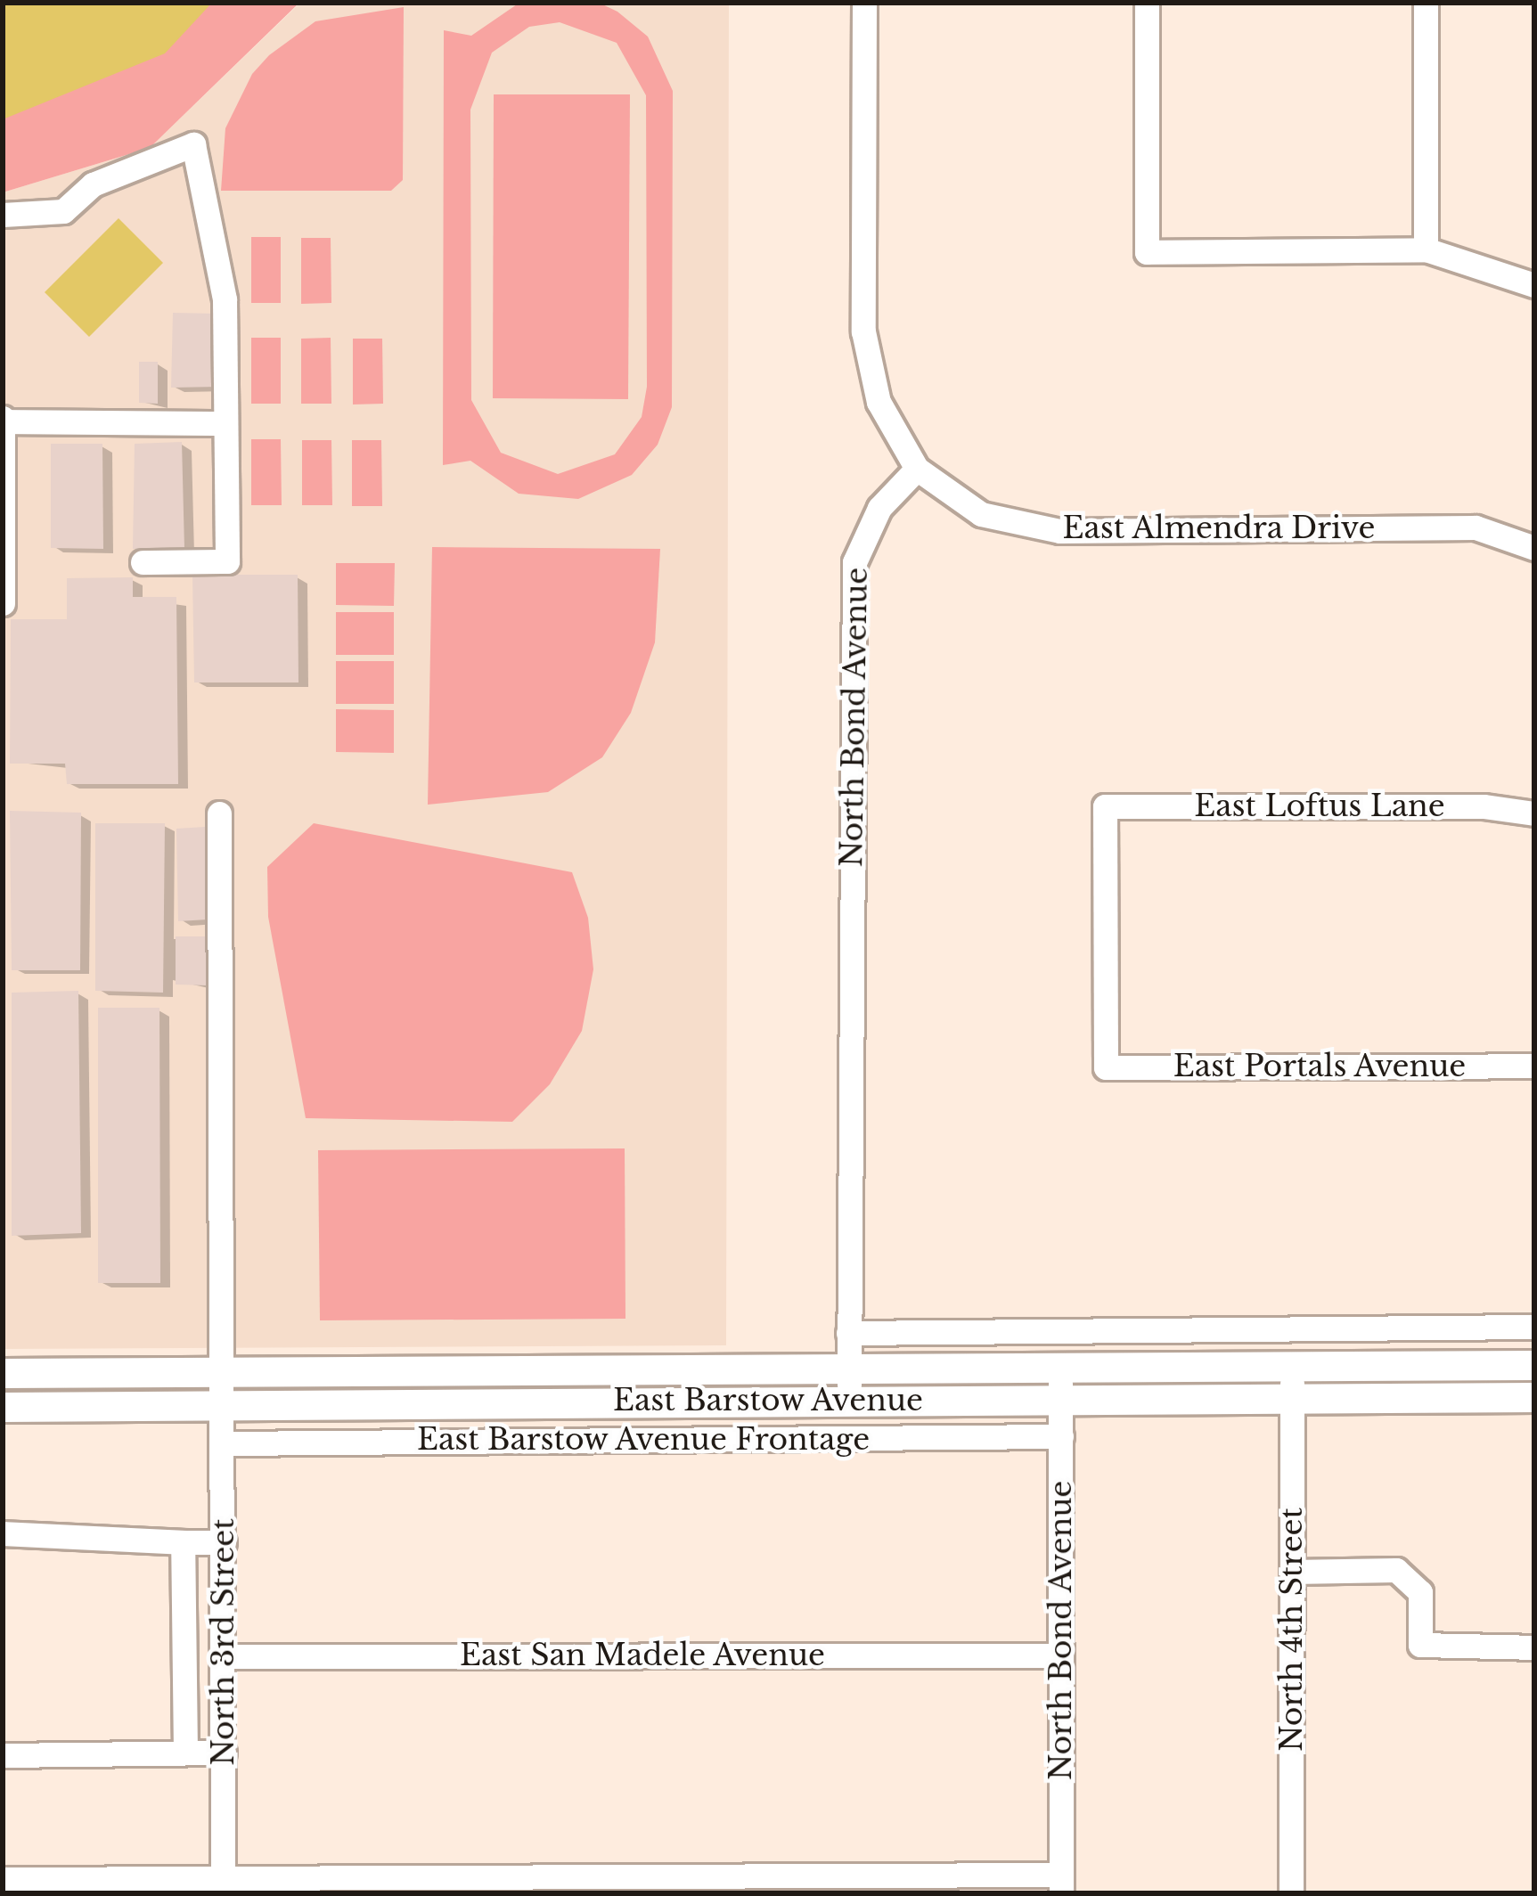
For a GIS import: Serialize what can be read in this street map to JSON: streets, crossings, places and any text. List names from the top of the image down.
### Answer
{
  "streets": {
    "main road": ["East Barstow Avenue"],
    "street": [
      "East Almendra Drive",
      "North Bond Avenue",
      "East Loftus Lane",
      "East Portals Avenue",
      "East Barstow Avenue Frontage",
      "North 4th Street",
      "North 3rd Street",
      "East San Madele Avenue"
    ]
  },
  "crossings": [
    ["East Almendra Drive", "North Bond Avenue"],
    ["North Bond Avenue", "East Barstow Avenue"],
    ["North Bond Avenue", "East Barstow Avenue Frontage"],
    ["North Bond Avenue", "East San Madele Avenue"],
    ["East Loftus Lane", "East Portals Avenue"],
    ["East Barstow Avenue", "North 4th Street"],
    ["East Barstow Avenue", "North 3rd Street"],
    ["East Barstow Avenue Frontage", "North 3rd Street"],
    ["North 3rd Street", "East San Madele Avenue"]
  ]
}
